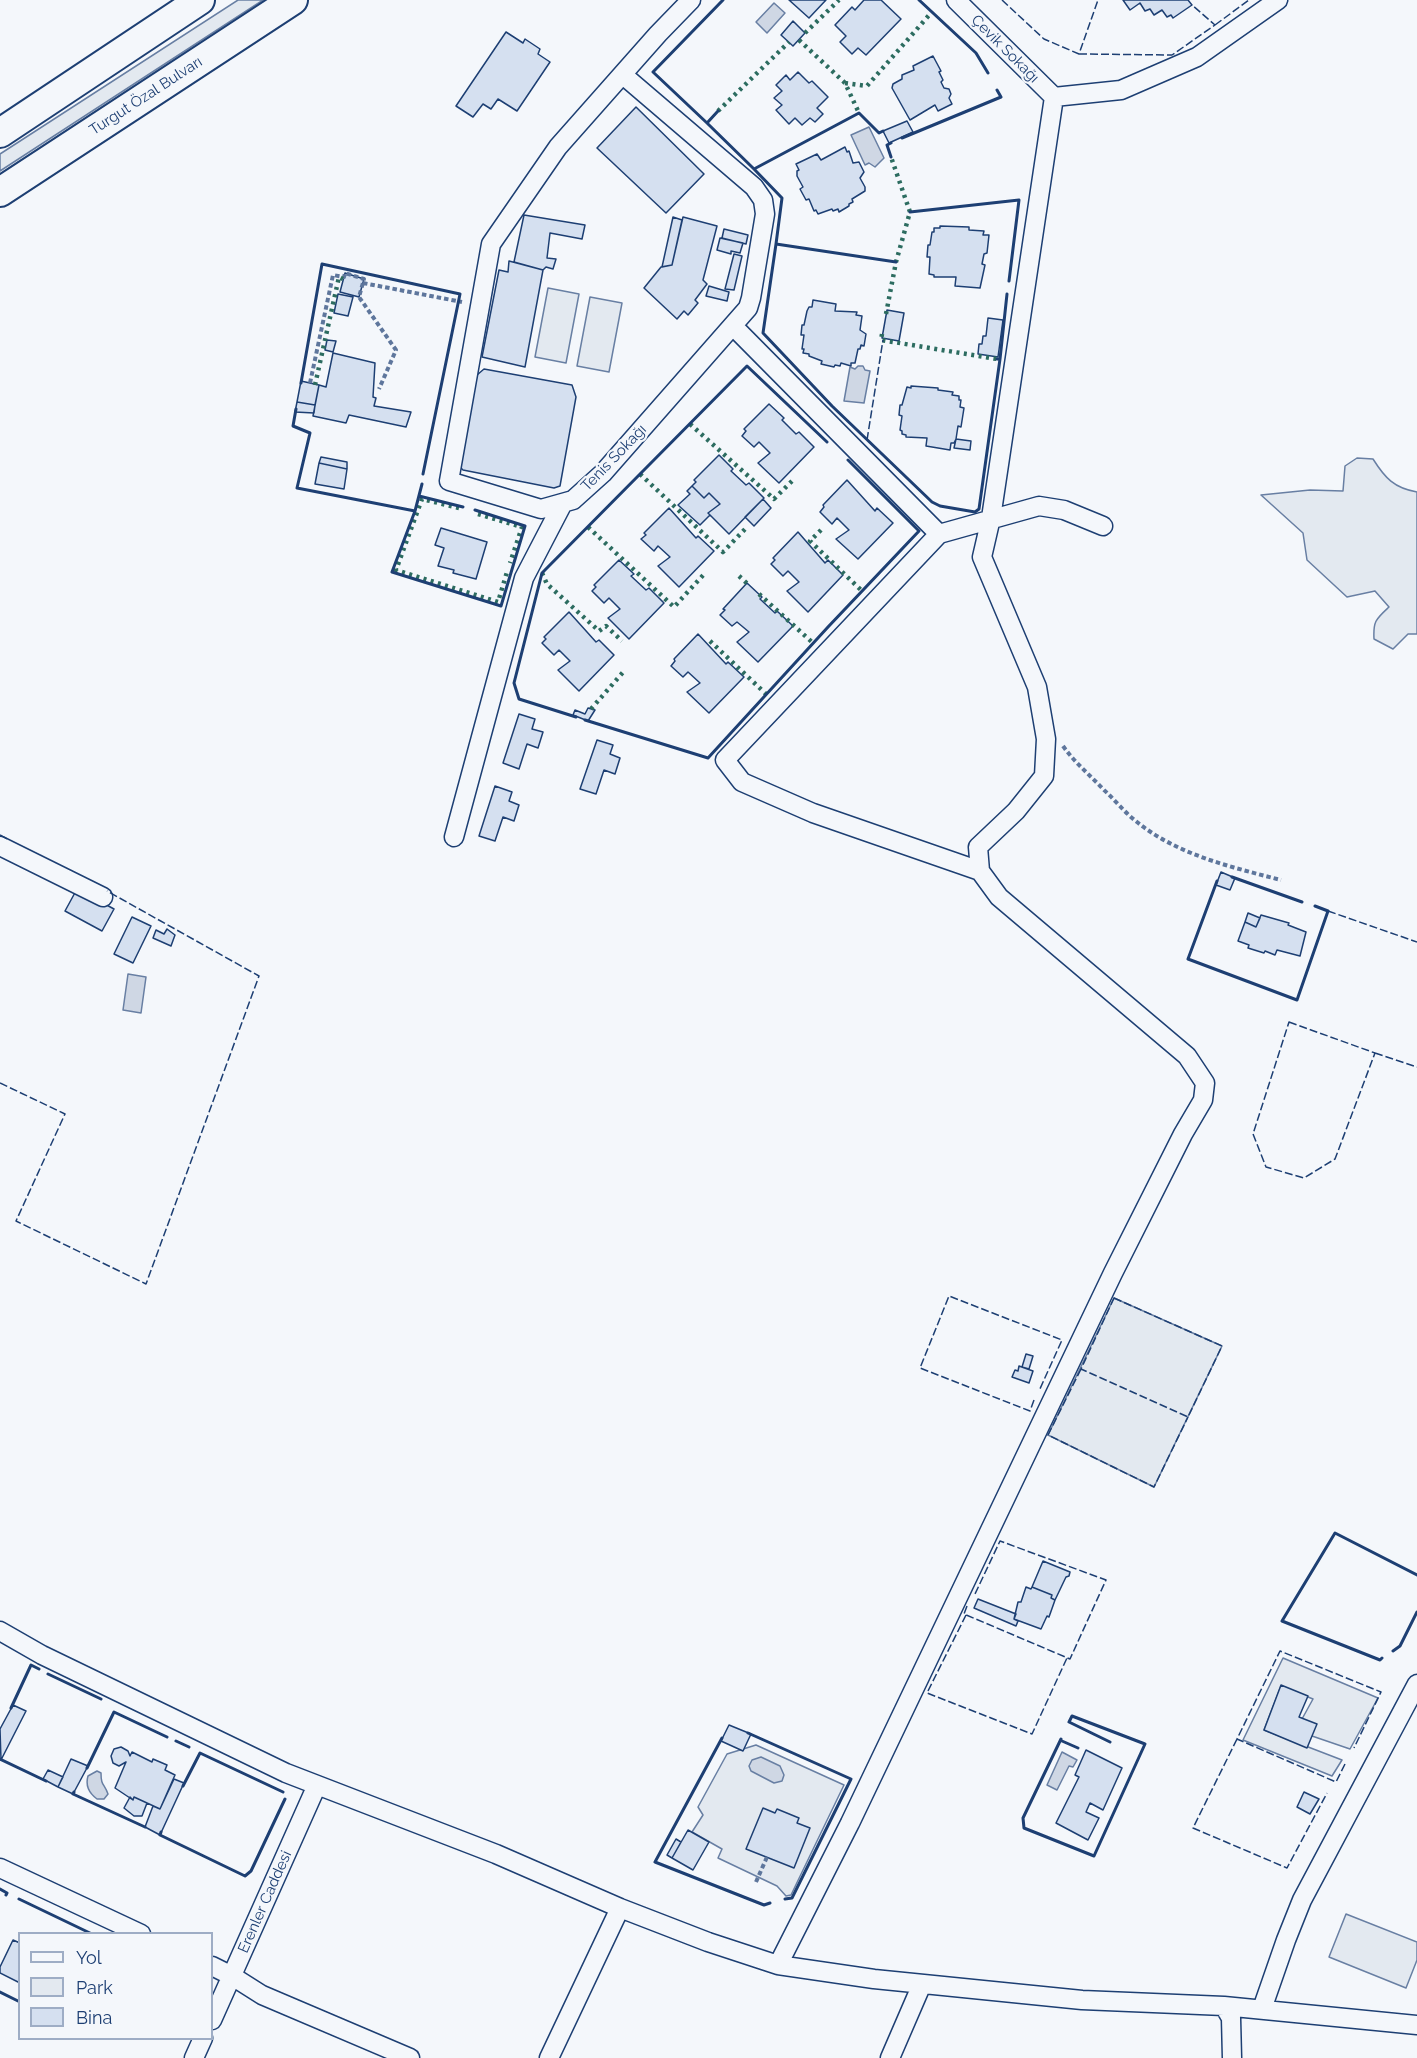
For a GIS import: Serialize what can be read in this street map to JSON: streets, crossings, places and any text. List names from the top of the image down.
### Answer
{
  "streets": {
    "main road": ["Turgut Özal Bulvarı"],
    "street": ["Çevik Sokağı", "Tenis Sokağı", "Erenler Caddesi"]
  },
  "legend": ["Yol", "Park", "Bina"]
}
